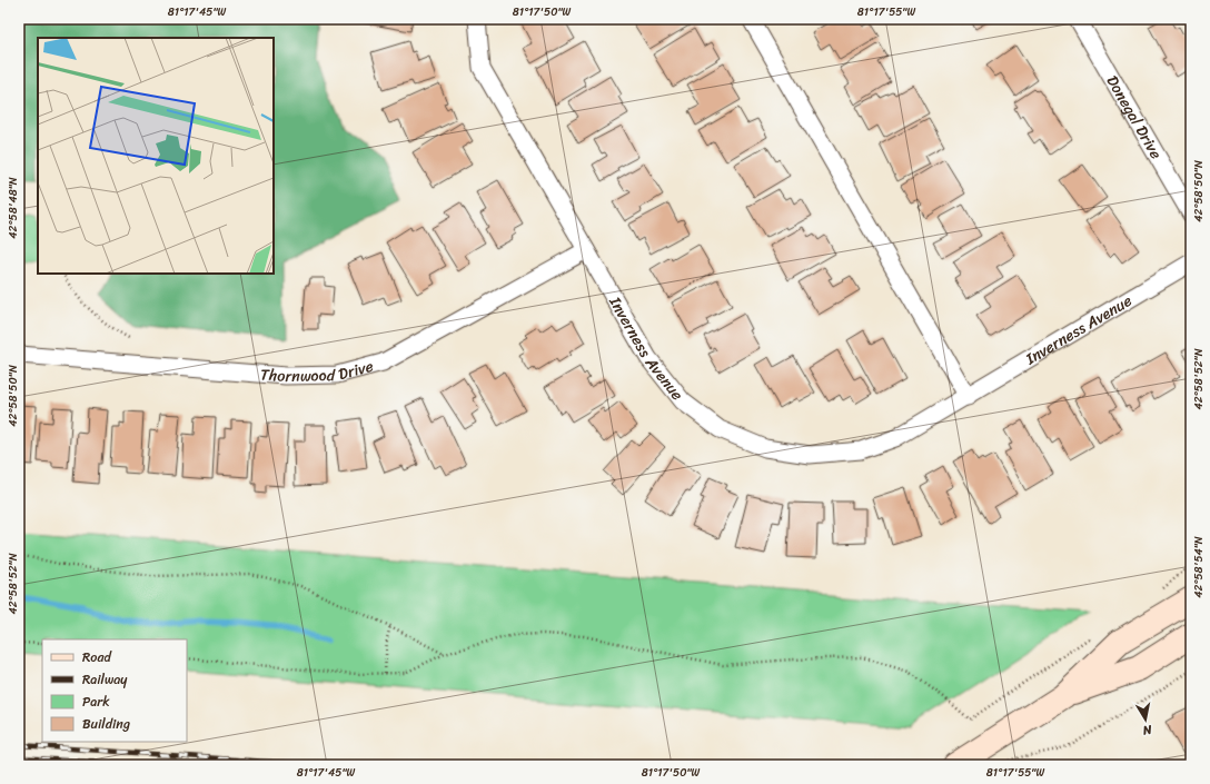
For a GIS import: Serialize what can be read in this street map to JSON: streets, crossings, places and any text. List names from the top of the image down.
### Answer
{
  "streets": {
    "street": ["Donegal Drive", "Inverness Avenue", "Thornwood Drive"]
  },
  "crossings": [
    ["Inverness Avenue", "Thornwood Drive"]
  ],
  "legend": [
    "Road",
    "Railway",
    "Park",
    "Building"
  ],
  "north": "bottom",
  "coordinates": [
    "81°17'45\"W",
    "81°17'50\"W",
    "81°17'55\"W",
    "42°58'50\"N",
    "42°58'48\"N",
    "42°58'52\"N",
    "42°58'54\"N"
  ]
}
